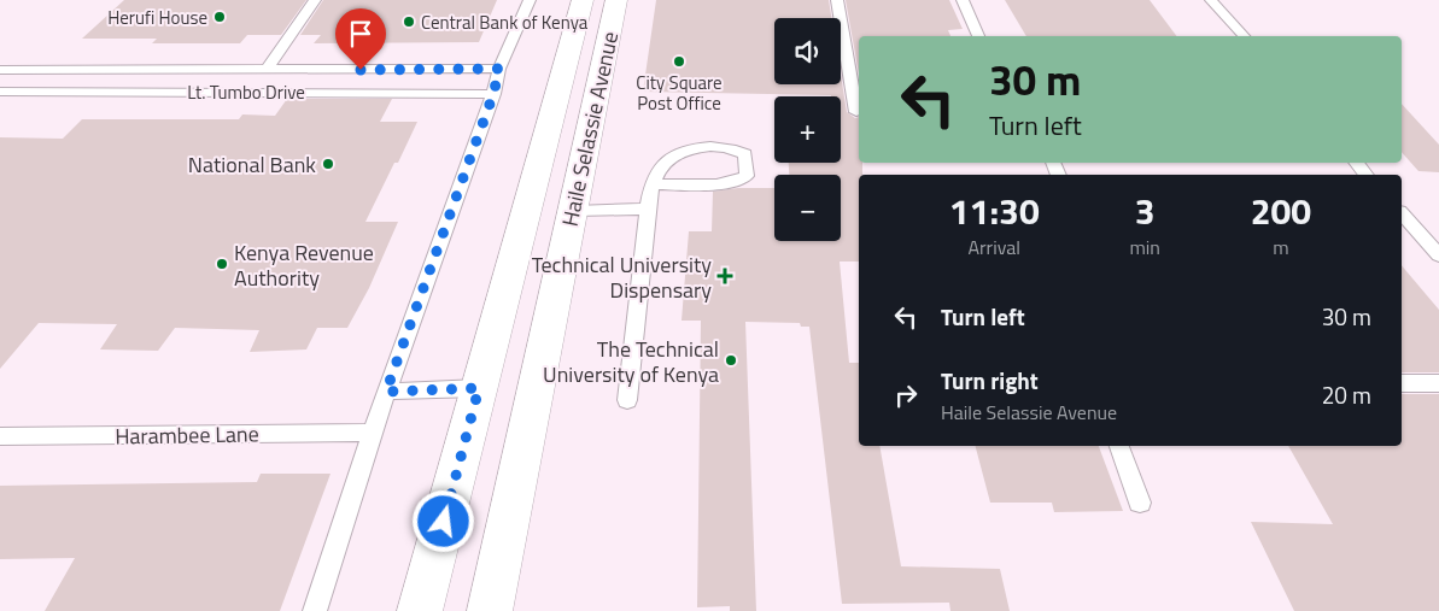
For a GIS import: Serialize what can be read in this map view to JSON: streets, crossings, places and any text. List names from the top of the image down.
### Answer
{
  "streets": {
    "main road": ["Haile Selassie Avenue"],
    "lane": ["Lt. Tumbo Drive", "Harambee Lane"]
  },
  "places": {
    "other": [
      "Herufi House",
      "Central Bank of Kenya",
      "City Square Post Office",
      "National Bank",
      "Kenya Revenue Authority",
      "The Technical University of Kenya"
    ],
    "health": ["Technical University Dispensary"]
  },
  "page": {
    "map_buttons": ["+", "−"],
    "turn": ["30 m", "Turn left"],
    "eta": [
      "11:30",
      "Arrival",
      "3",
      "min",
      "200",
      "m"
    ],
    "list": [
      {
        "name": "Turn left",
        "value": "30 m"
      },
      {
        "name": "Turn right",
        "note": "Haile Selassie Avenue",
        "value": "20 m"
      }
    ]
  }
}
